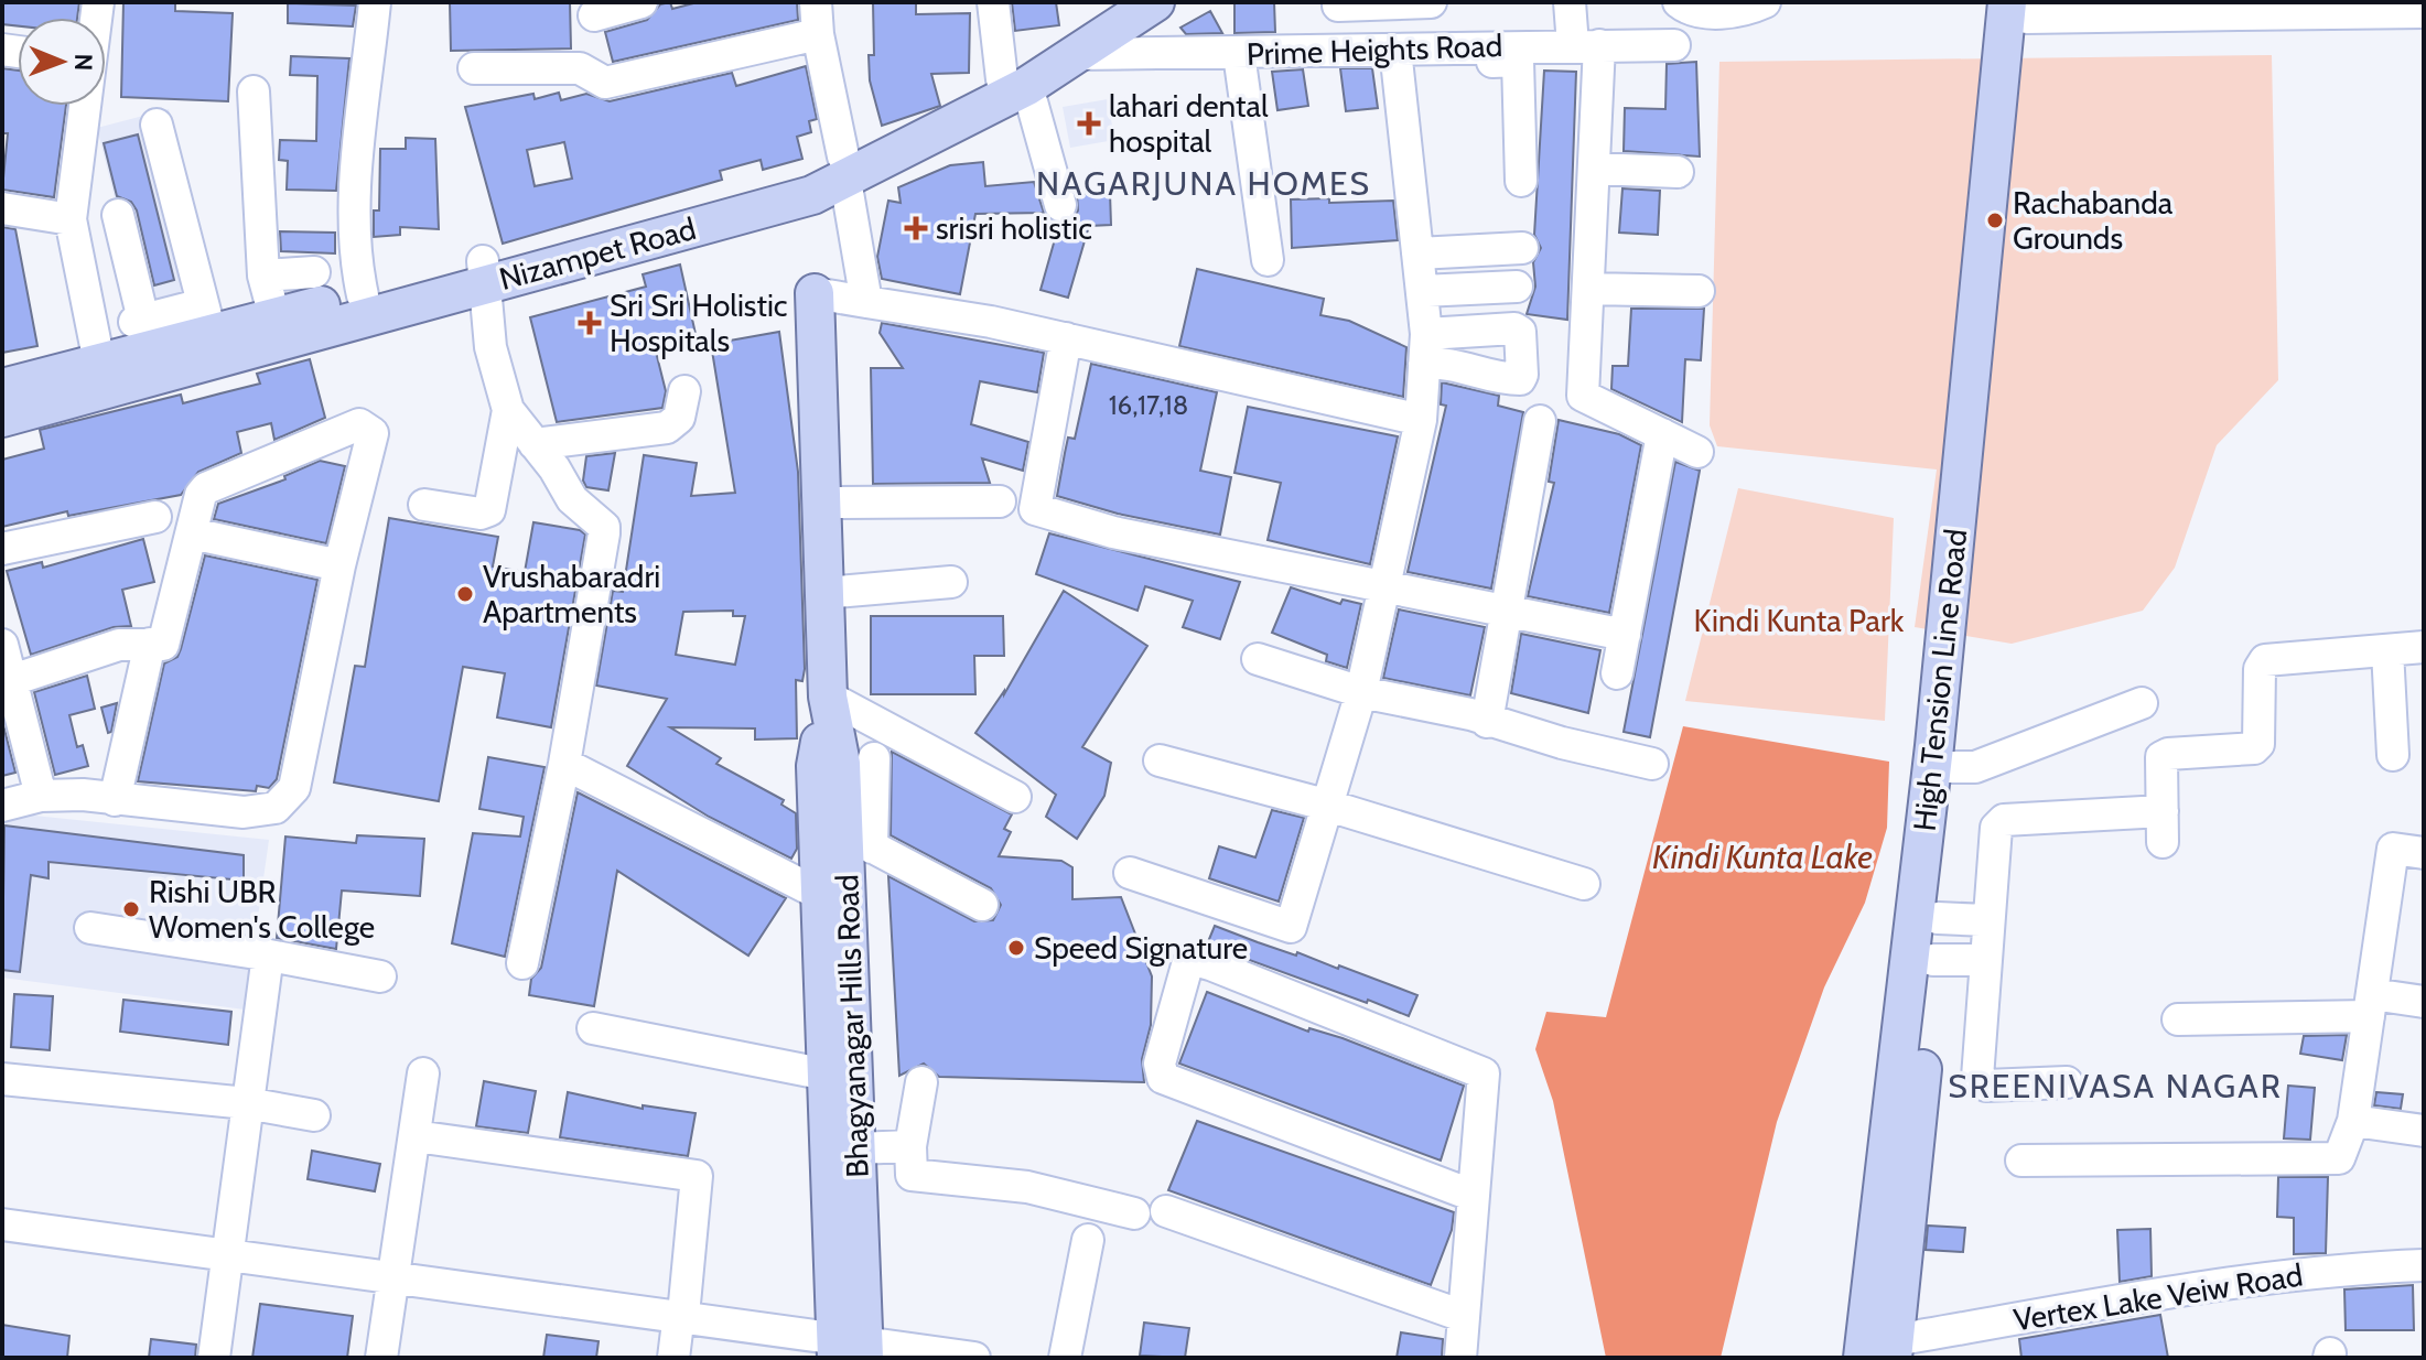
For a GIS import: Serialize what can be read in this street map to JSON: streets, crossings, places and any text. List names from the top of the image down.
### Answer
{
  "streets": {
    "main road": ["Nizampet Road", "High Tension Line Road", "Bhagyanagar Hills Road"],
    "street": ["Prime Heights Road", "Vertex Lake Veiw Road"]
  },
  "crossings": [
    ["Prime Heights Road", "Nizampet Road"],
    ["High Tension Line Road", "Vertex Lake Veiw Road"]
  ],
  "districts": ["NAGARJUNA HOMES", "SREENIVASA NAGAR"],
  "water": ["Kindi Kunta Lake"],
  "parks": ["Kindi Kunta Park"],
  "places": {
    "health": ["lahari dental hospital", "srisri holistic", "Sri Sri Holistic Hospitals"],
    "other": [
      "Rachabanda Grounds",
      "Vrushabaradri Apartments",
      "Rishi UBR Women's College",
      "Speed Signature"
    ]
  },
  "house_numbers": ["16,17,18"],
  "north": "right"
}
